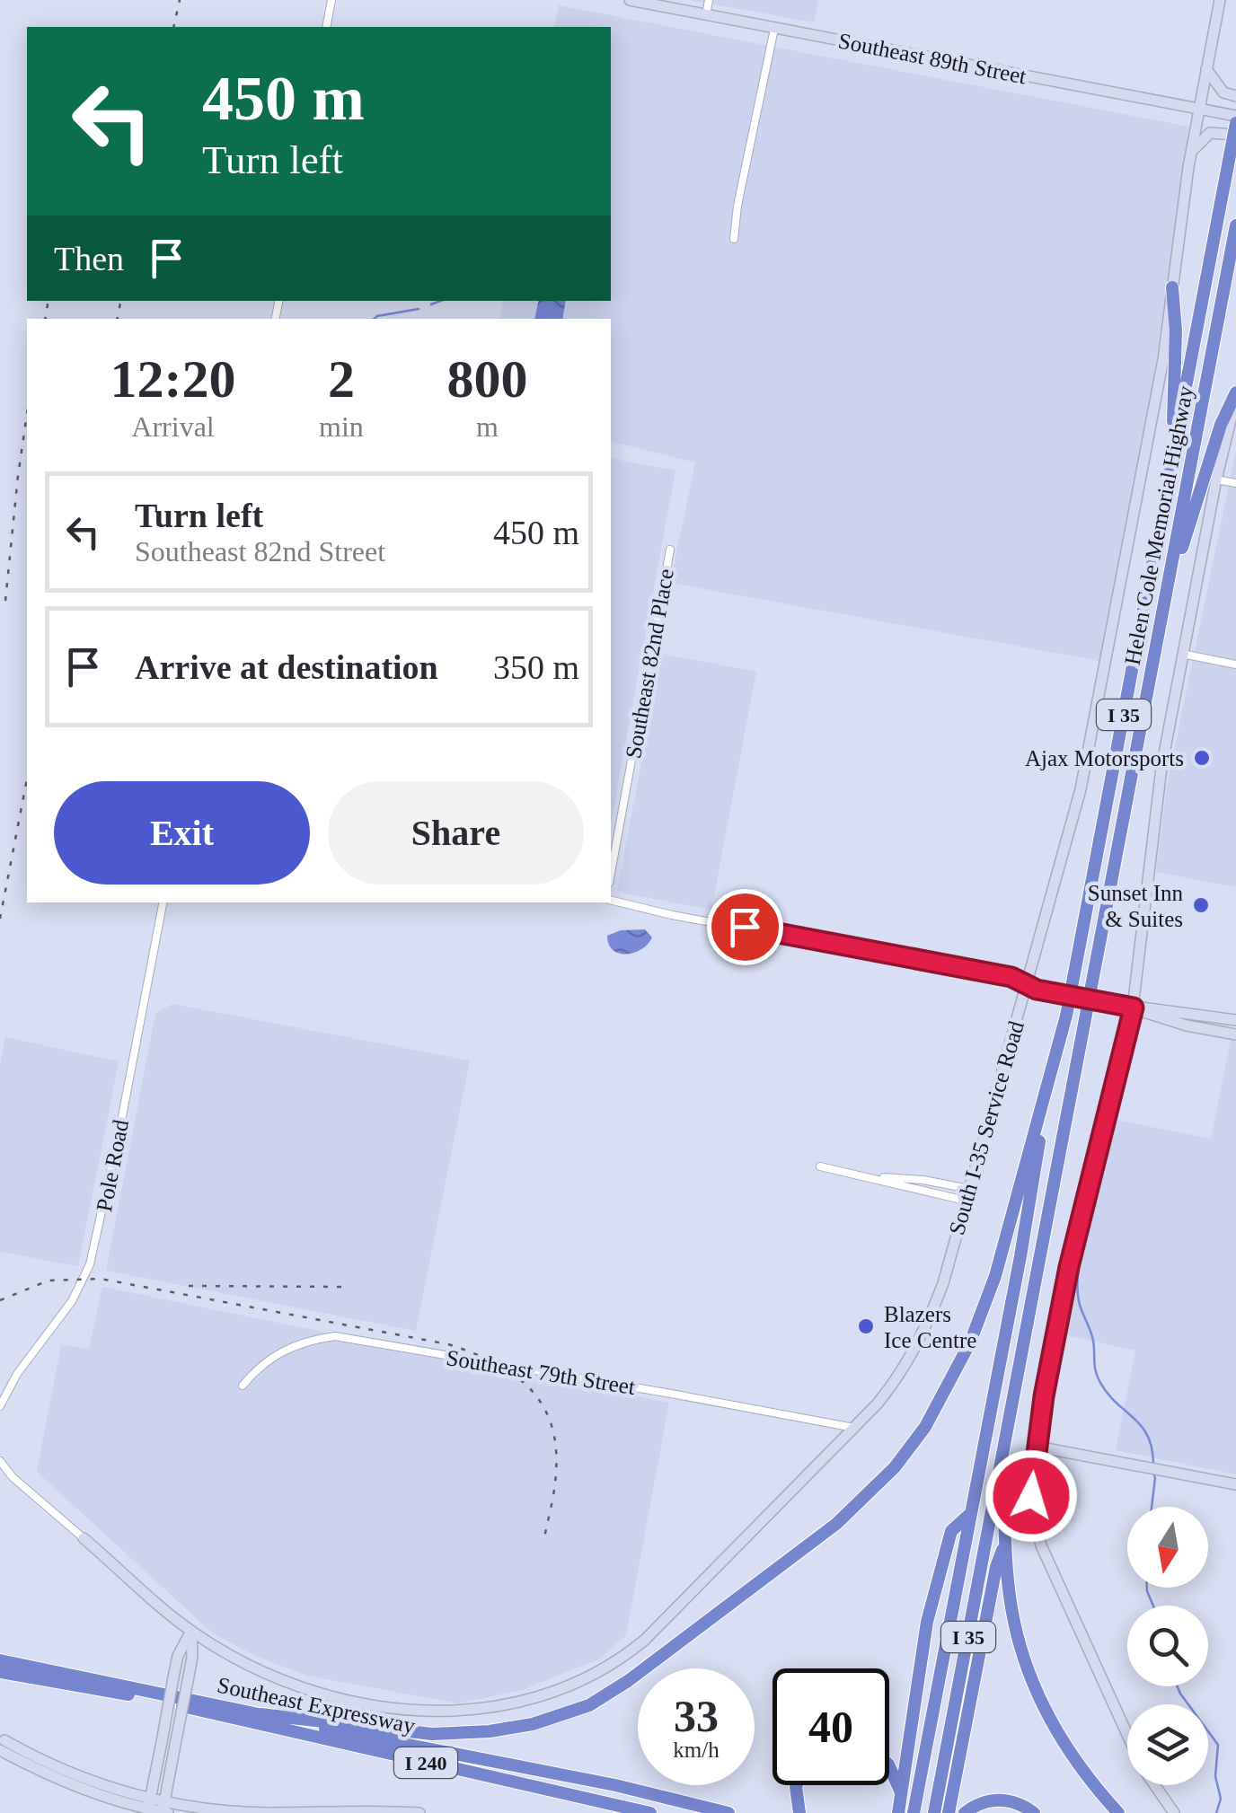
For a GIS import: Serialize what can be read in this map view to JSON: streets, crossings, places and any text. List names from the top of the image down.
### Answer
{
  "streets": {
    "highway": [
      "Helen Cole Memorial Highway",
      "I 35",
      "Southeast Expressway",
      "I 240"
    ],
    "street": [
      "Southeast 89th Street",
      "Southeast 82nd Place",
      "South I-35 Service Road",
      "Pole Road",
      "Southeast 79th Street"
    ]
  },
  "crossings": [
    ["Southeast 89th Street", "South I-35 Service Road"],
    ["Helen Cole Memorial Highway", "I 35"],
    ["South I-35 Service Road", "Southeast 79th Street"]
  ],
  "places": ["Ajax Motorsports", "Sunset Inn & Suites", "Blazers Ice Centre"],
  "north": "bottom",
  "page": {
    "turn": ["450 m", "Turn left"],
    "then": "Then",
    "eta": [
      "12:20",
      "Arrival",
      "2",
      "min",
      "800",
      "m"
    ],
    "list": [
      {
        "name": "Turn left",
        "note": "Southeast 82nd Street",
        "value": "450 m"
      },
      {
        "name": "Arrive at destination",
        "value": "350 m"
      }
    ],
    "buttons": ["Exit", "Share"],
    "speed": "33 km/h",
    "limit": "40"
  }
}
